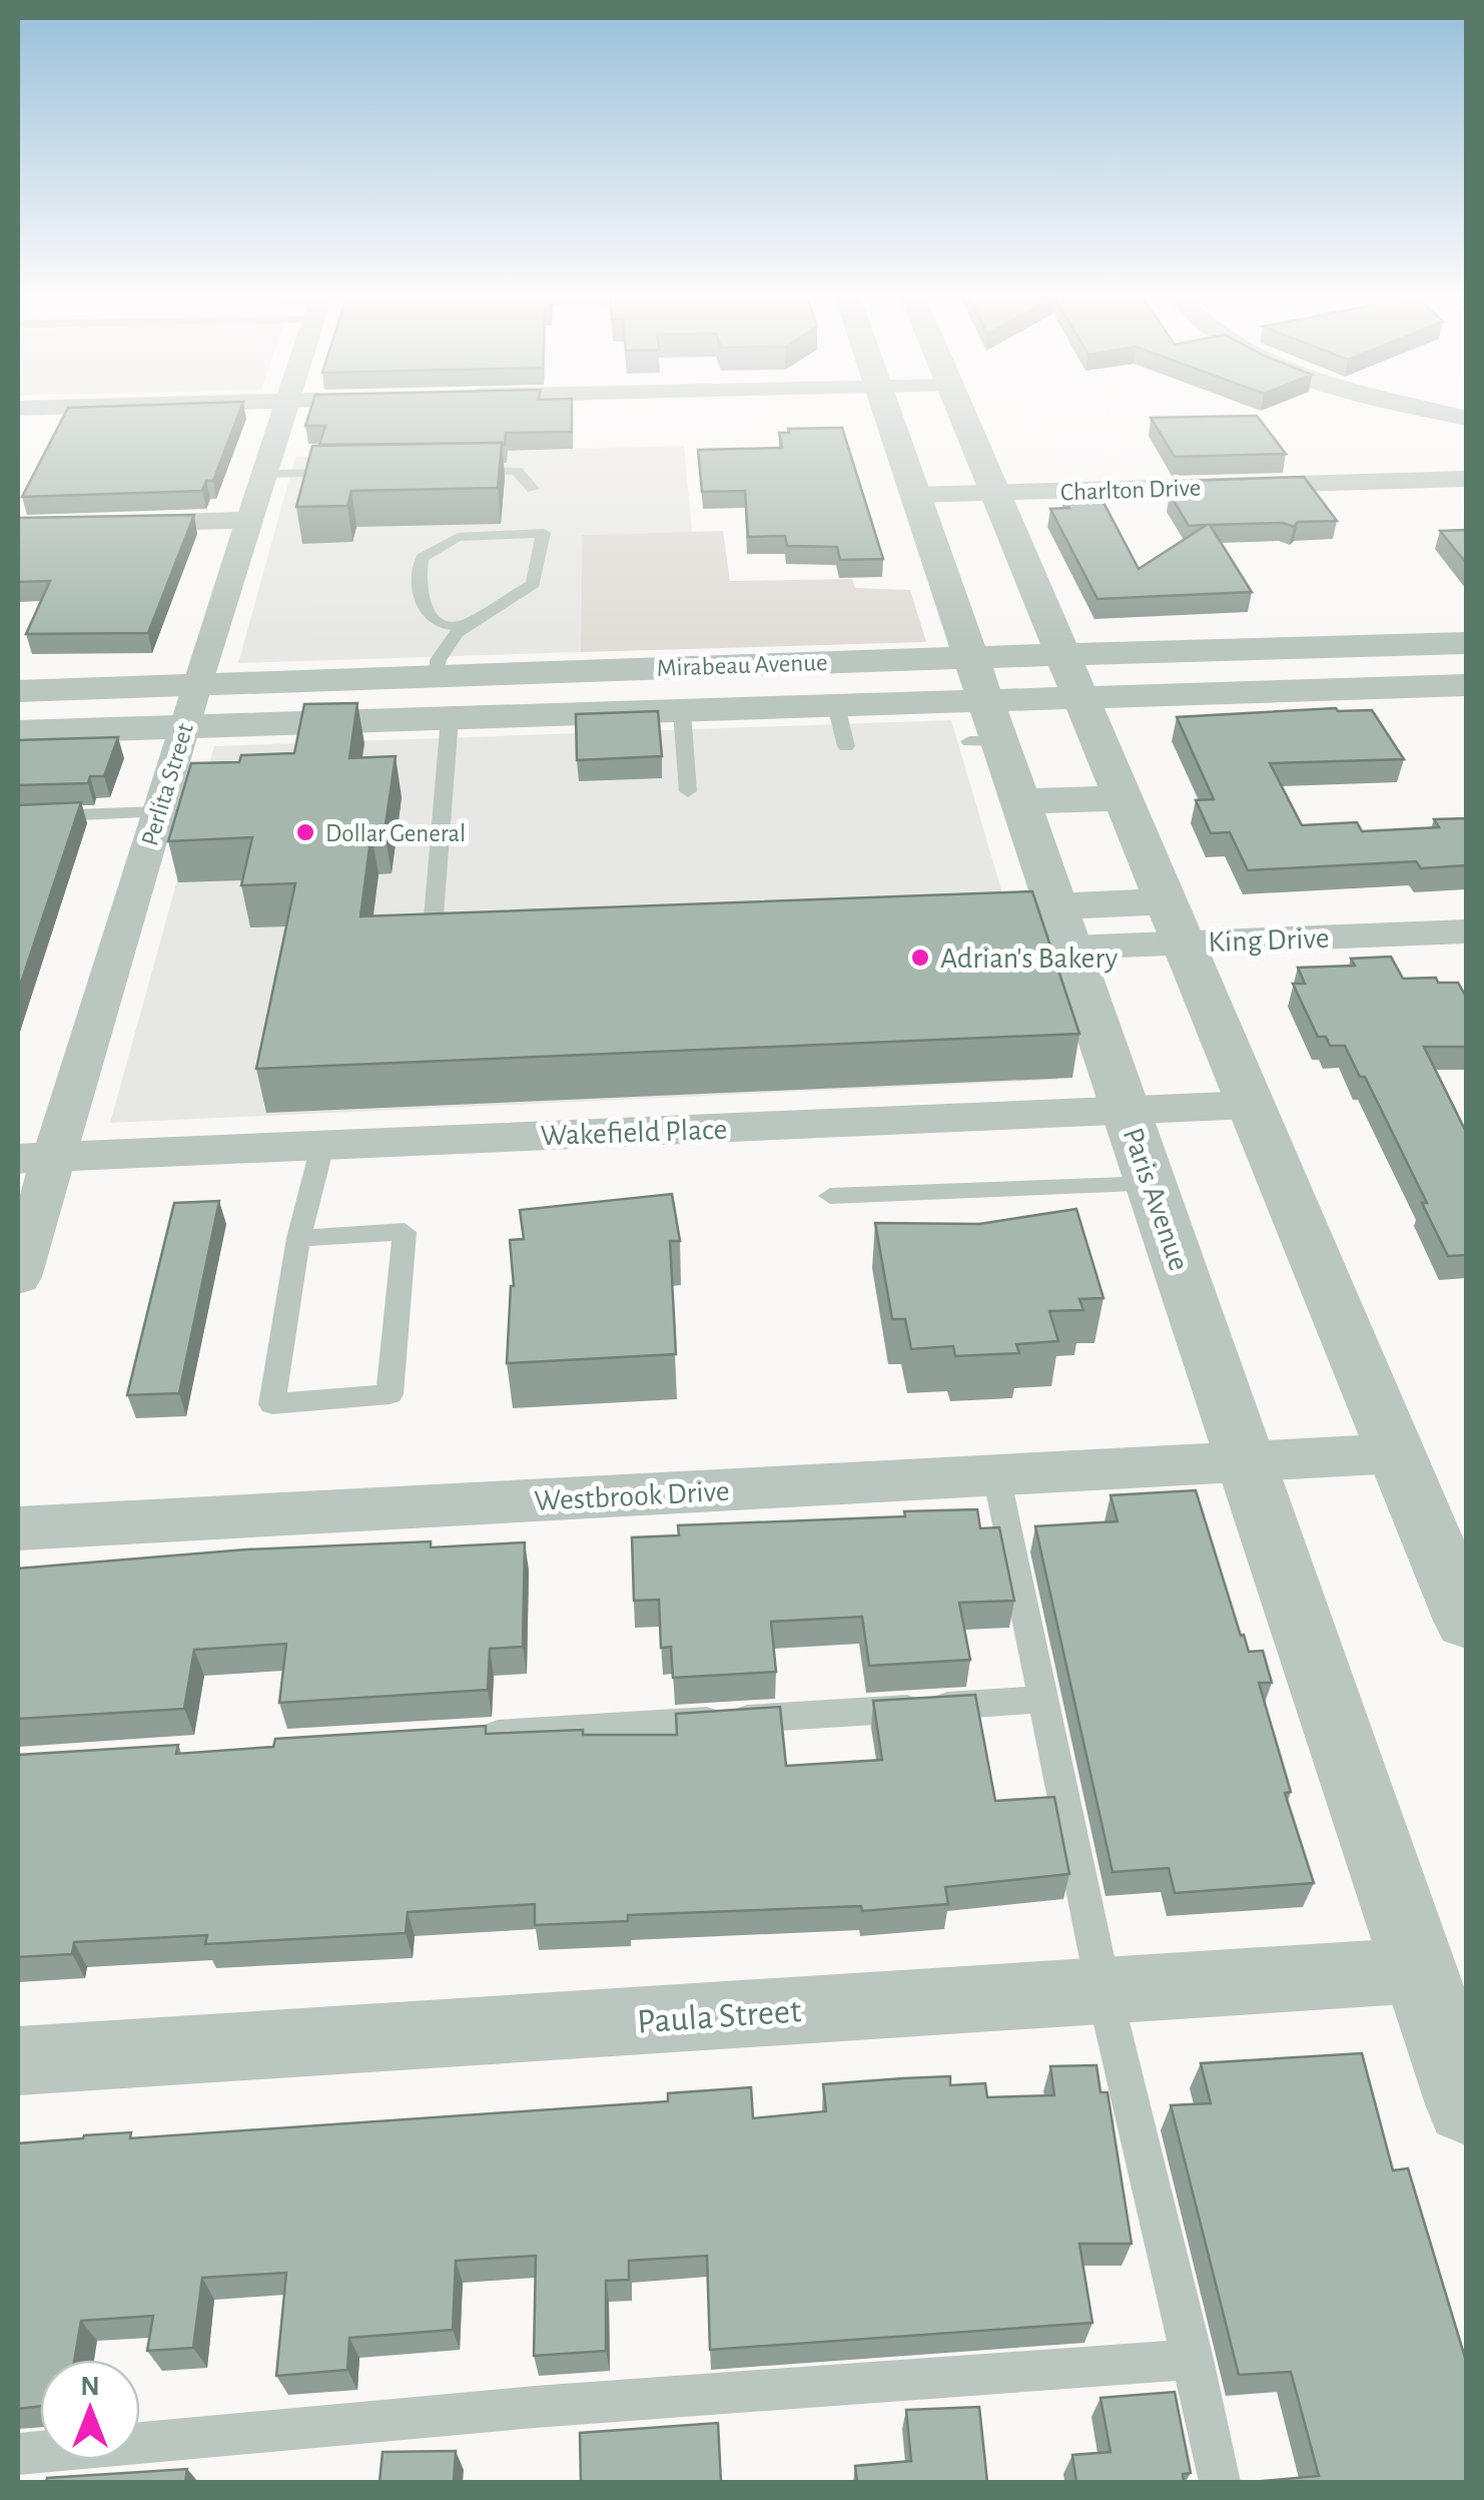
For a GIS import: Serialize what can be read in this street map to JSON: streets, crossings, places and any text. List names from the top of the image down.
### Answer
{
  "streets": {
    "street": [
      "Charlton Drive",
      "Mirabeau Avenue",
      "Perlita Street",
      "King Drive",
      "Wakefield Place",
      "Paris Avenue",
      "Westbrook Drive",
      "Paula Street"
    ]
  },
  "crossings": [
    ["Charlton Drive", "Paris Avenue"],
    ["Mirabeau Avenue", "Perlita Street"],
    ["Mirabeau Avenue", "Paris Avenue"],
    ["Perlita Street", "Wakefield Place"],
    ["Wakefield Place", "Paris Avenue"],
    ["Paris Avenue", "Westbrook Drive"],
    ["Paris Avenue", "Paula Street"]
  ],
  "places": ["Dollar General", "Adrian's Bakery"],
  "north": "top"
}
